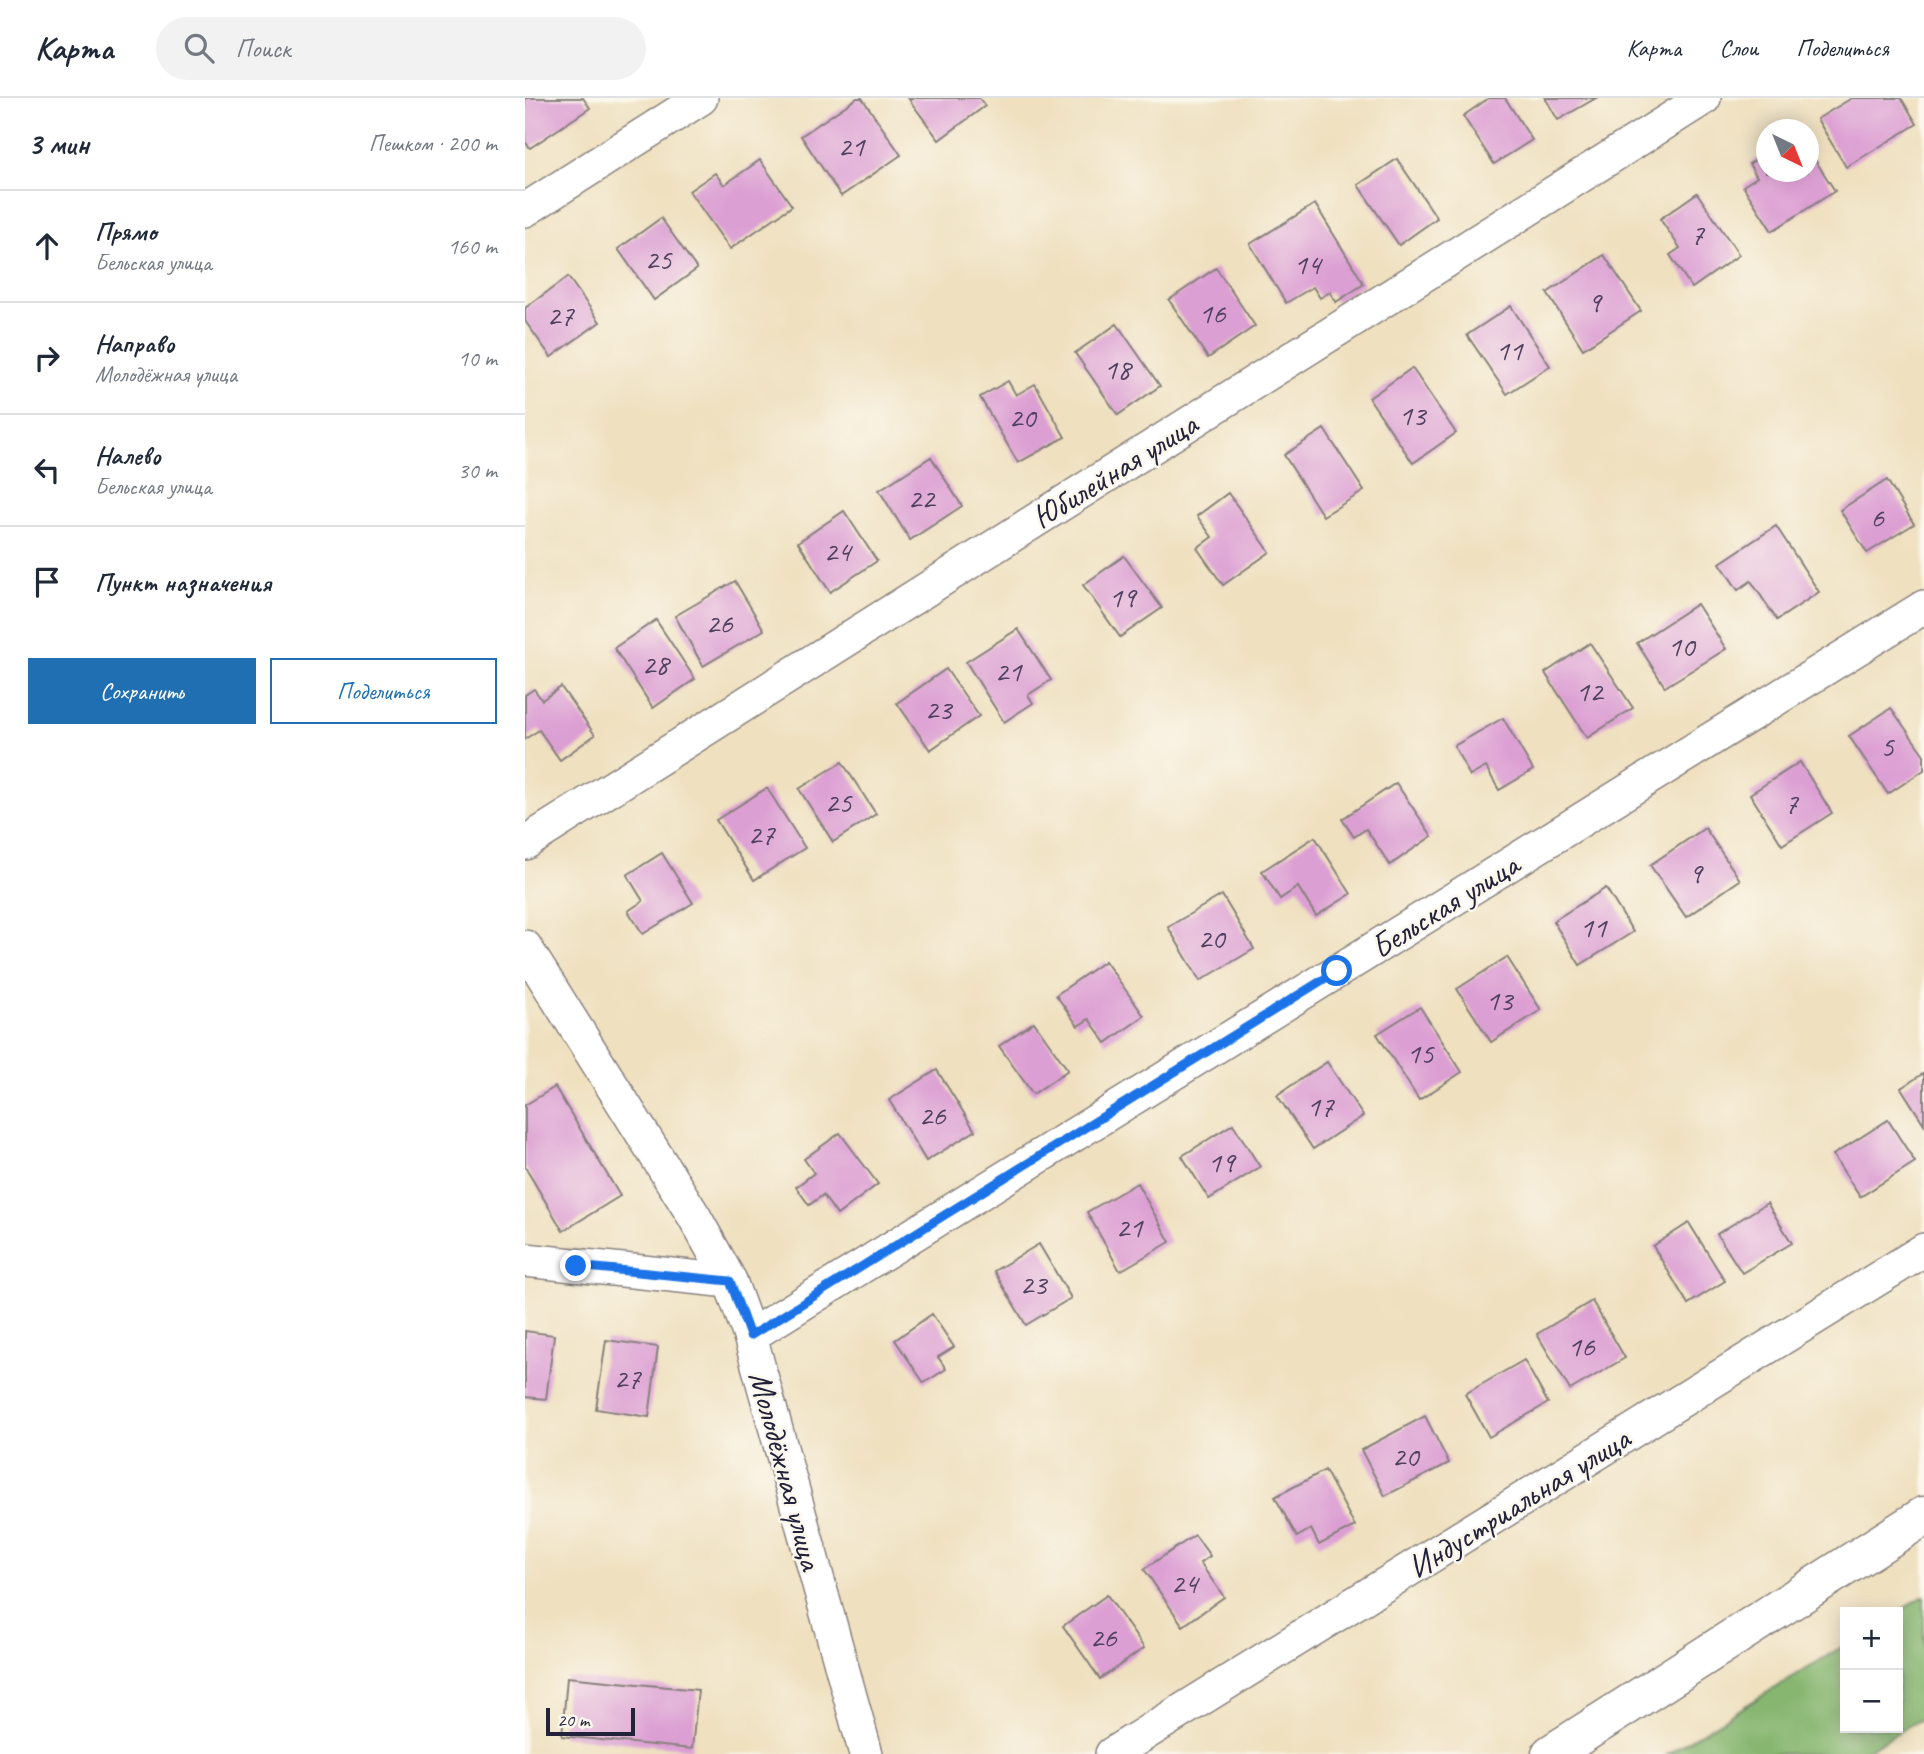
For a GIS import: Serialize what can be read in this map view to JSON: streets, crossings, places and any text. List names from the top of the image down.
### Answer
{
  "streets": {
    "street": [
      "Юбилейная улица",
      "Бельская улица",
      "Молодёжная улица",
      "Индустриальная улица"
    ]
  },
  "crossings": [
    ["Бельская улица", "Молодёжная улица"]
  ],
  "house_numbers": [
    "21",
    "7",
    "25",
    "14",
    "9",
    "16",
    "27",
    "11",
    "18",
    "13",
    "20",
    "22",
    "6",
    "24",
    "19",
    "26",
    "10",
    "28",
    "21",
    "12",
    "23",
    "5",
    "25",
    "7",
    "27",
    "9",
    "11",
    "20",
    "13",
    "15",
    "17",
    "26",
    "19",
    "21",
    "23",
    "16",
    "27",
    "20",
    "24",
    "26"
  ],
  "scale_bar": "20 m",
  "north": "bottom right",
  "page": {
    "header": "Карта",
    "search": "Поиск",
    "nav": ["Карта", "Слои", "Поделиться"],
    "heading": ["3 мин", "Пешком · 200 m"],
    "list": [
      ["Прямо", "Бельская улица", "160 m"],
      ["Направо", "Молодёжная улица", "10 m"],
      ["Налево", "Бельская улица", "30 m"],
      "Пункт назначения"
    ],
    "buttons": ["Сохранить", "Поделиться"],
    "map_buttons": ["+", "−"],
    "scale": "20 m"
  }
}
